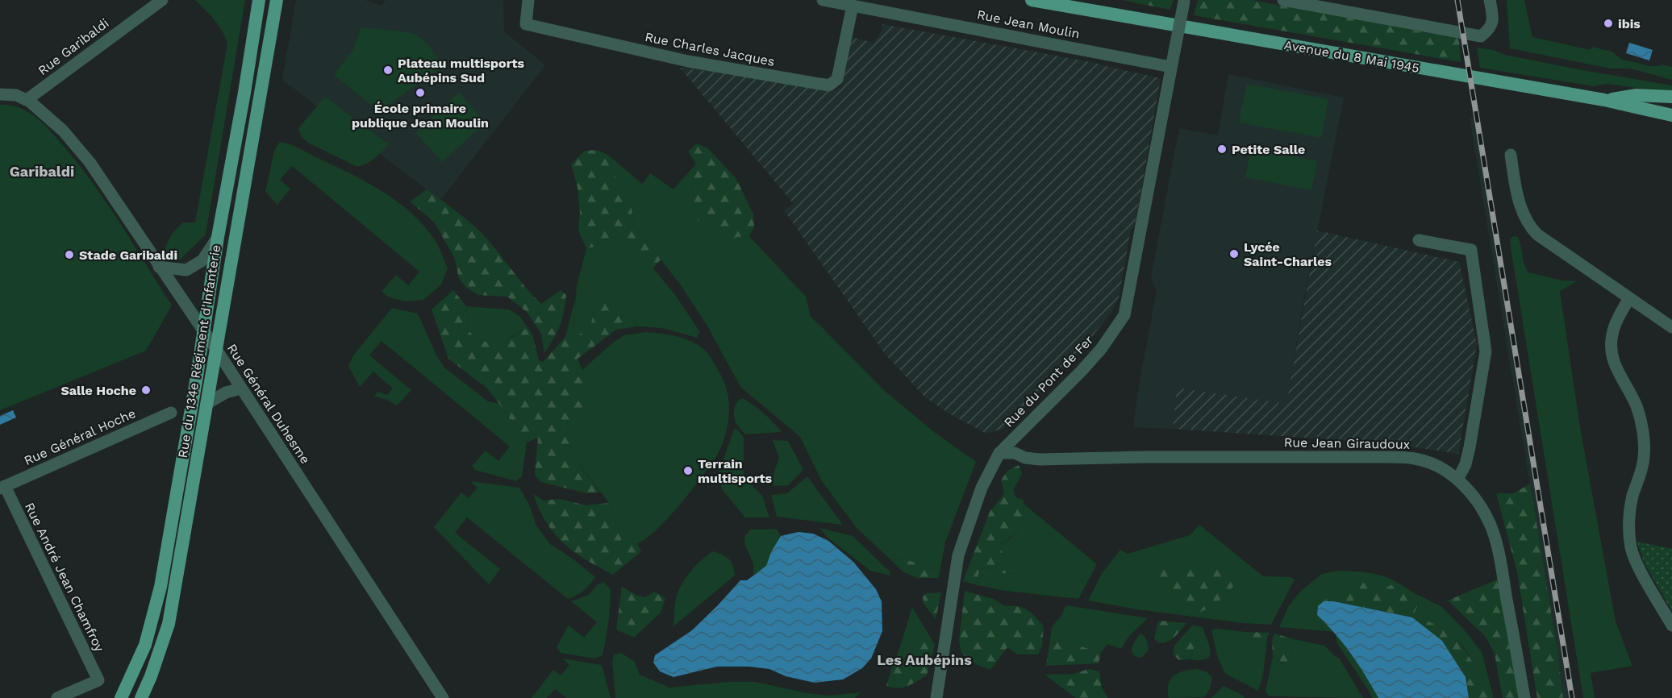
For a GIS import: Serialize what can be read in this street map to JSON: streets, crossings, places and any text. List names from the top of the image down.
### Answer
{
  "streets": {
    "main road": ["Avenue du 8 Mai 1945", "Rue du 134e Régiment d'Infanterie"],
    "street": [
      "Rue Jean Moulin",
      "Rue Garibaldi",
      "Rue Charles Jacques",
      "Rue du Pont de Fer",
      "Rue Général Duhesme",
      "Rue Général Hoche",
      "Rue Jean Giraudoux",
      "Rue André Jean Chamfroy"
    ]
  },
  "crossings": [
    ["Rue Jean Moulin", "Rue Charles Jacques"],
    ["Rue Jean Moulin", "Rue du Pont de Fer"],
    ["Rue Garibaldi", "Rue Général Duhesme"],
    ["Rue du 134e Régiment d'Infanterie", "Rue Général Duhesme"],
    ["Rue du Pont de Fer", "Rue Jean Giraudoux"],
    ["Rue Général Hoche", "Rue André Jean Chamfroy"]
  ],
  "districts": ["Garibaldi", "Les Aubépins"],
  "places": [
    "ibis",
    "Plateau multisports Aubépins Sud",
    "École primaire publique Jean Moulin",
    "Petite Salle",
    "Lycée Saint-Charles",
    "Stade Garibaldi",
    "Salle Hoche",
    "Terrain multisports"
  ]
}
